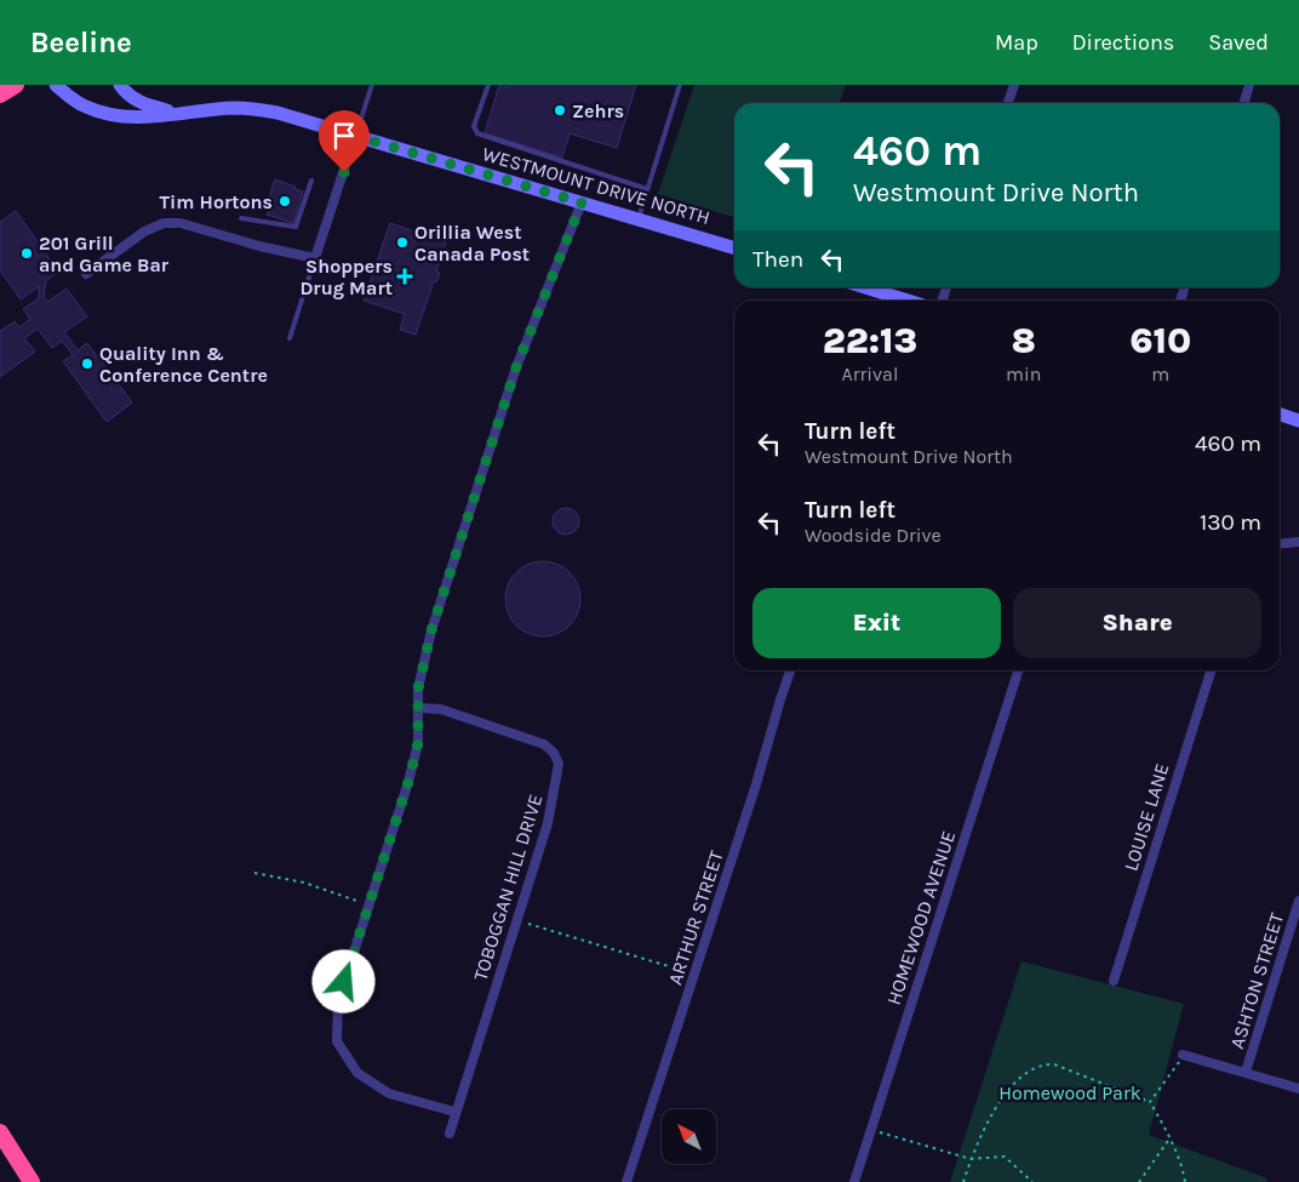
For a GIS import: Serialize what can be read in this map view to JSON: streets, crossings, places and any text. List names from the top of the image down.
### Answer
{
  "streets": {
    "street": [
      "WESTMOUNT DRIVE NORTH",
      "LOUISE LANE",
      "TOBOGGAN HILL DRIVE",
      "ARTHUR STREET",
      "HOMEWOOD AVENUE",
      "ASHTON STREET"
    ]
  },
  "parks": ["Homewood Park"],
  "places": {
    "other": [
      "Zehrs",
      "Tim Hortons",
      "Orillia West Canada Post",
      "201 Grill and Game Bar",
      "Quality Inn & Conference Centre"
    ],
    "health": ["Shoppers Drug Mart"]
  },
  "north": "top left",
  "page": {
    "header": "Beeline",
    "nav": ["Map", "Directions", "Saved"],
    "turn": ["460 m", "Westmount Drive North"],
    "then": "Then",
    "eta": [
      "22:13",
      "Arrival",
      "8",
      "min",
      "610",
      "m"
    ],
    "list": [
      {
        "name": "Turn left",
        "note": "Westmount Drive North",
        "value": "460 m"
      },
      {
        "name": "Turn left",
        "note": "Woodside Drive",
        "value": "130 m"
      }
    ],
    "buttons": ["Exit", "Share"]
  }
}
